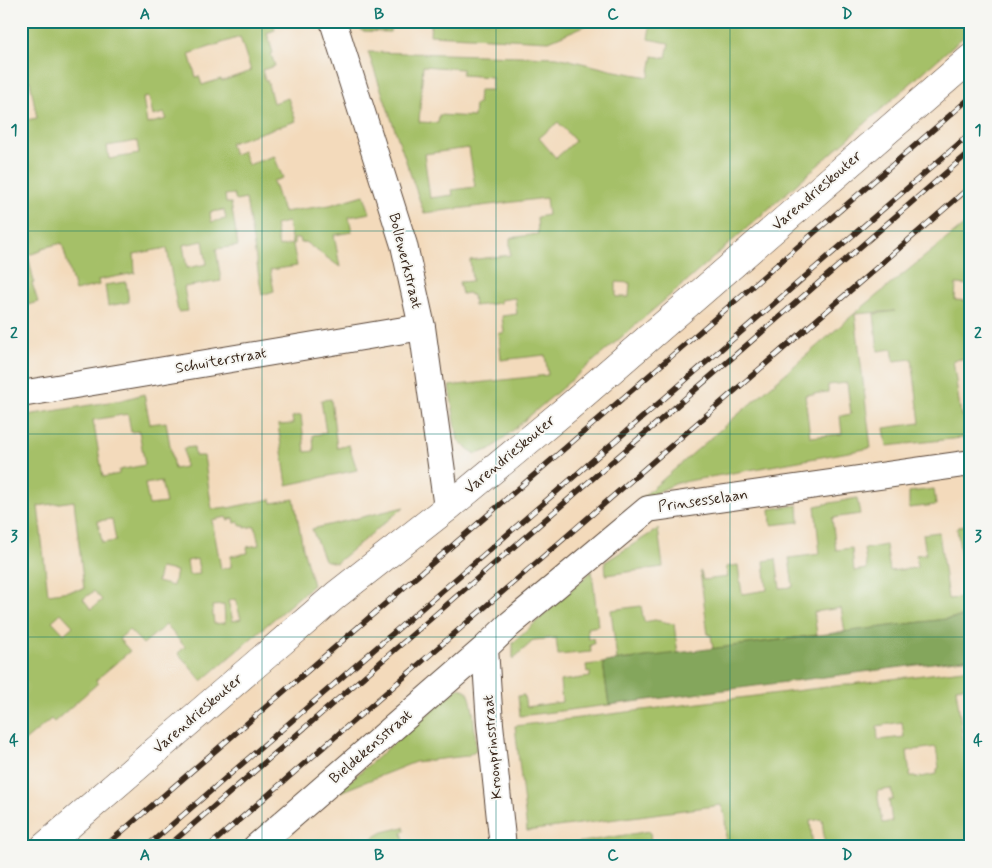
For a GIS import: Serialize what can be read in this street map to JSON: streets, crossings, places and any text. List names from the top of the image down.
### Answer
{
  "streets": {
    "street": [
      "Varendrieskouter",
      "Bollewerkstraat",
      "Schuiterstraat",
      "Prinsesselaan",
      "Bieldekensstraat",
      "Kroonprinsstraat"
    ]
  },
  "crossings": [
    ["Varendrieskouter", "Bollewerkstraat"],
    ["Bollewerkstraat", "Schuiterstraat"],
    ["Prinsesselaan", "Bieldekensstraat"],
    ["Prinsesselaan", "Kroonprinsstraat"],
    ["Bieldekensstraat", "Kroonprinsstraat"]
  ],
  "grid": {
    "columns": [
      "A",
      "B",
      "C",
      "D"
    ],
    "rows": [
      "1",
      "2",
      "3",
      "4"
    ]
  }
}
